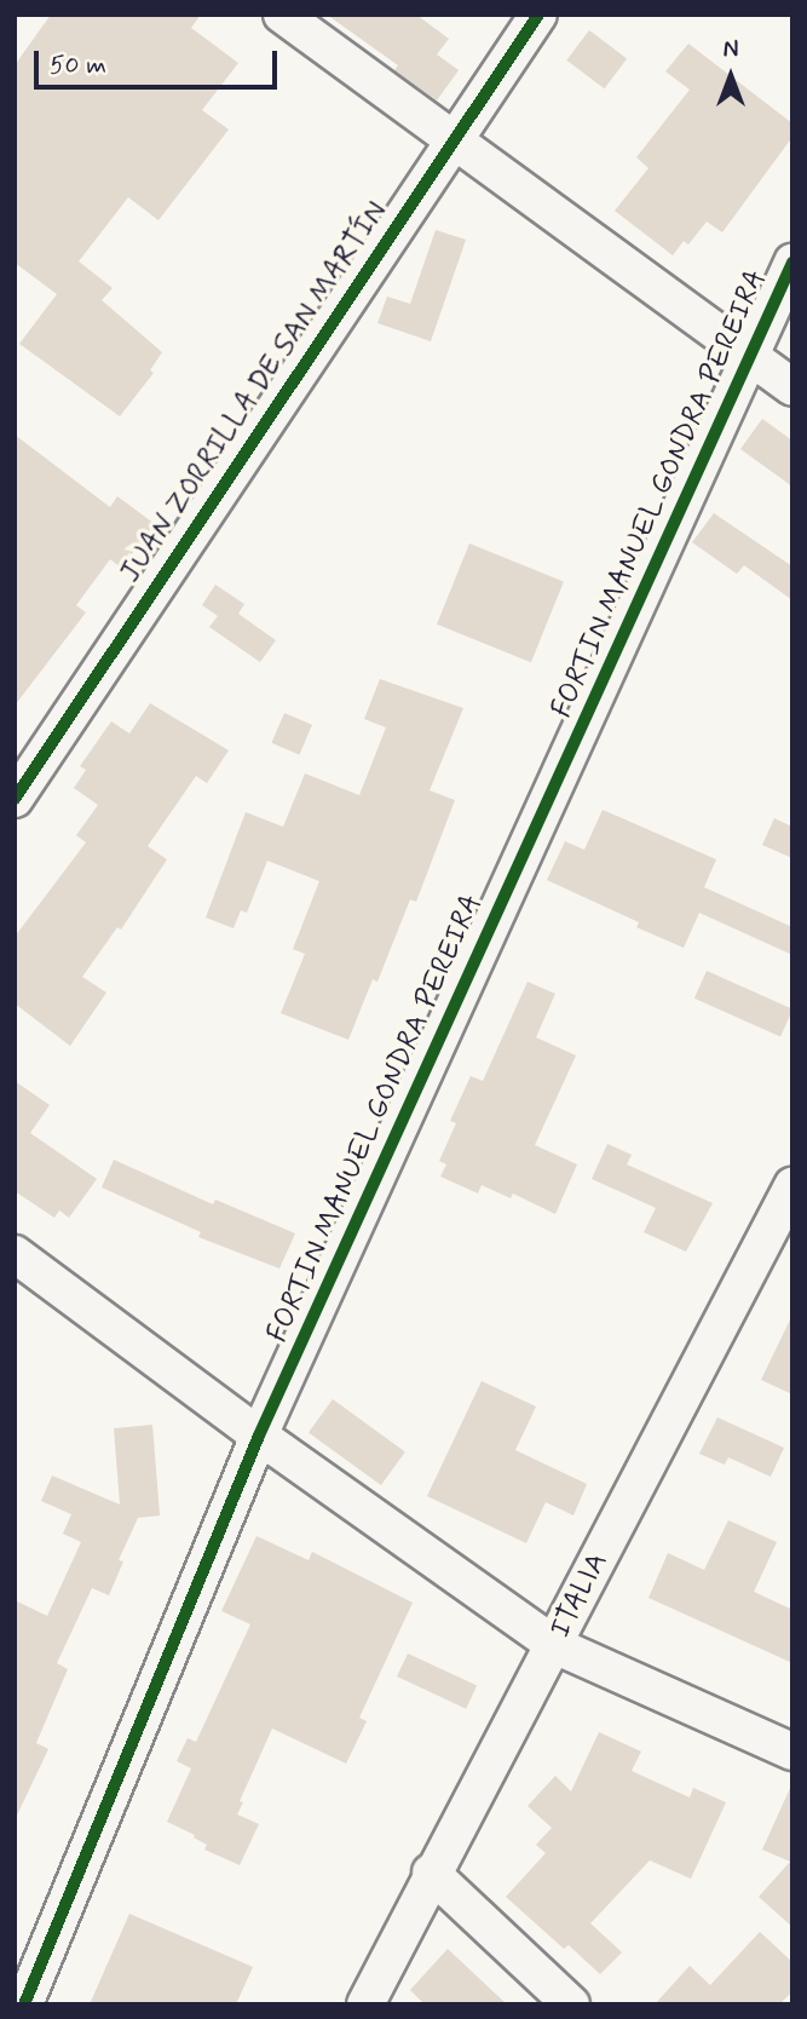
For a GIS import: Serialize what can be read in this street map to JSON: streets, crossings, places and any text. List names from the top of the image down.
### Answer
{
  "streets": {
    "street": ["JUAN ZORRILLA DE SAN MARTÍN", "FORTIN MANUEL GONDRA PEREIRA", "ITALIA"]
  },
  "scale_bar": "50 m",
  "north": "top"
}
